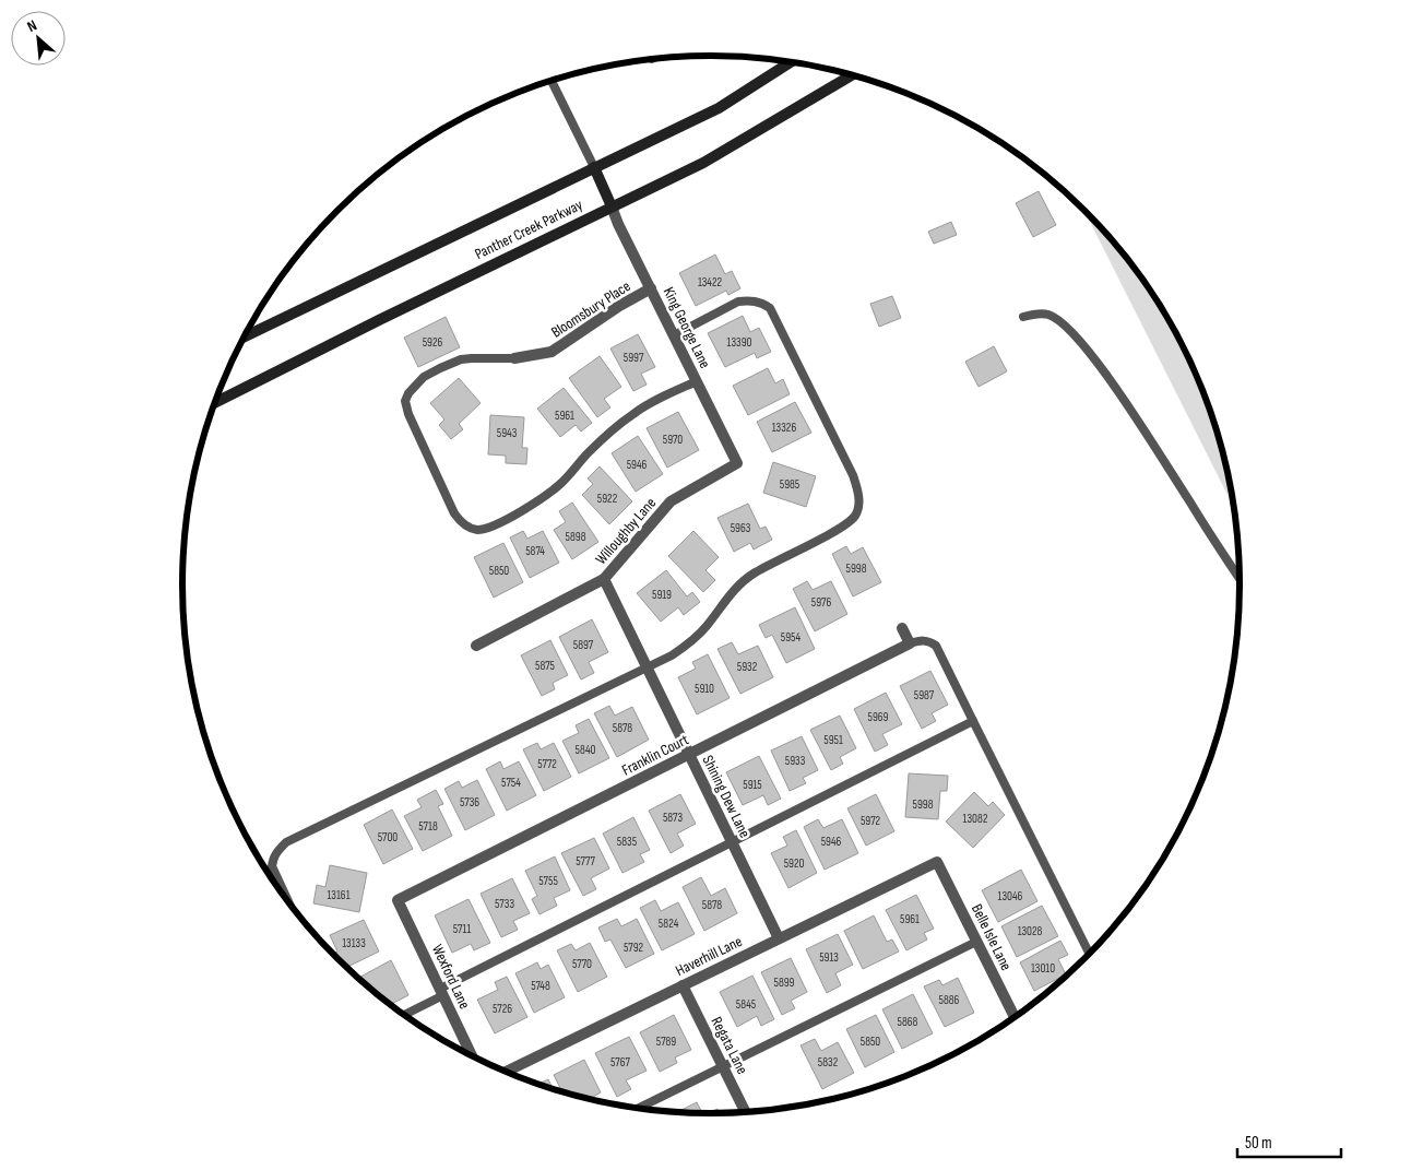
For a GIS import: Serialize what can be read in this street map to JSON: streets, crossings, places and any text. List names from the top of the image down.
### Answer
{
  "streets": {
    "main road": ["Panther Creek Parkway"],
    "street": [
      "Bloomsbury Place",
      "King George Lane",
      "Willoughby Lane",
      "Franklin Court",
      "Shining Dew Lane",
      "Belle Isle Lane",
      "Haverhill Lane",
      "Wexford Lane",
      "Regata Lane"
    ]
  },
  "crossings": [
    ["Panther Creek Parkway", "King George Lane"],
    ["Bloomsbury Place", "King George Lane"],
    ["King George Lane", "Willoughby Lane"],
    ["Willoughby Lane", "Shining Dew Lane"],
    ["Franklin Court", "Shining Dew Lane"],
    ["Franklin Court", "Wexford Lane"],
    ["Shining Dew Lane", "Haverhill Lane"],
    ["Belle Isle Lane", "Haverhill Lane"],
    ["Haverhill Lane", "Regata Lane"]
  ],
  "house_numbers": [
    "13422",
    "5926",
    "13390",
    "5997",
    "5961",
    "13326",
    "5943",
    "5970",
    "5946",
    "5985",
    "5922",
    "5963",
    "5898",
    "5874",
    "5998",
    "5850",
    "5919",
    "5976",
    "5954",
    "5897",
    "5875",
    "5932",
    "5910",
    "5987",
    "5969",
    "5878",
    "5951",
    "5840",
    "5933",
    "5772",
    "5754",
    "5915",
    "5736",
    "5998",
    "5873",
    "13082",
    "5972",
    "5718",
    "5700",
    "5835",
    "5946",
    "5777",
    "5920",
    "5755",
    "13161",
    "13046",
    "5733",
    "5878",
    "5961",
    "5824",
    "5711",
    "13028",
    "13133",
    "5792",
    "5913",
    "5770",
    "13010",
    "5899",
    "5748",
    "5886",
    "5845",
    "5726",
    "5868",
    "5789",
    "5850",
    "5767",
    "5832"
  ],
  "scale_bar": "50 m",
  "north": "top left"
}
